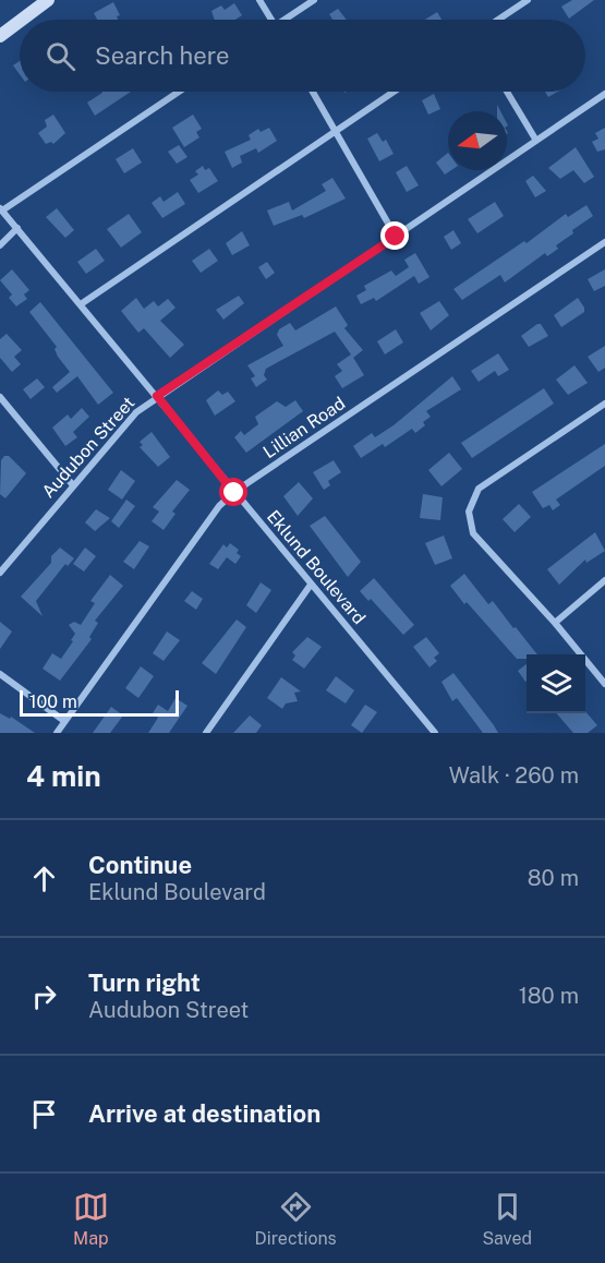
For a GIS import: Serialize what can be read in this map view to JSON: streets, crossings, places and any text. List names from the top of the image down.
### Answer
{
  "streets": {
    "street": ["Lillian Road", "Audubon Street", "Eklund Boulevard"]
  },
  "crossings": [
    ["Lillian Road", "Eklund Boulevard"],
    ["Audubon Street", "Eklund Boulevard"]
  ],
  "scale_bar": "100 m",
  "north": "left",
  "page": {
    "search": "Search here",
    "scale": "100 m",
    "heading": ["4 min", "Walk · 260 m"],
    "list": [
      ["Continue", "Eklund Boulevard", "80 m"],
      ["Turn right", "Audubon Street", "180 m"],
      "Arrive at destination"
    ],
    "nav": ["Map", "Directions", "Saved"]
  }
}
